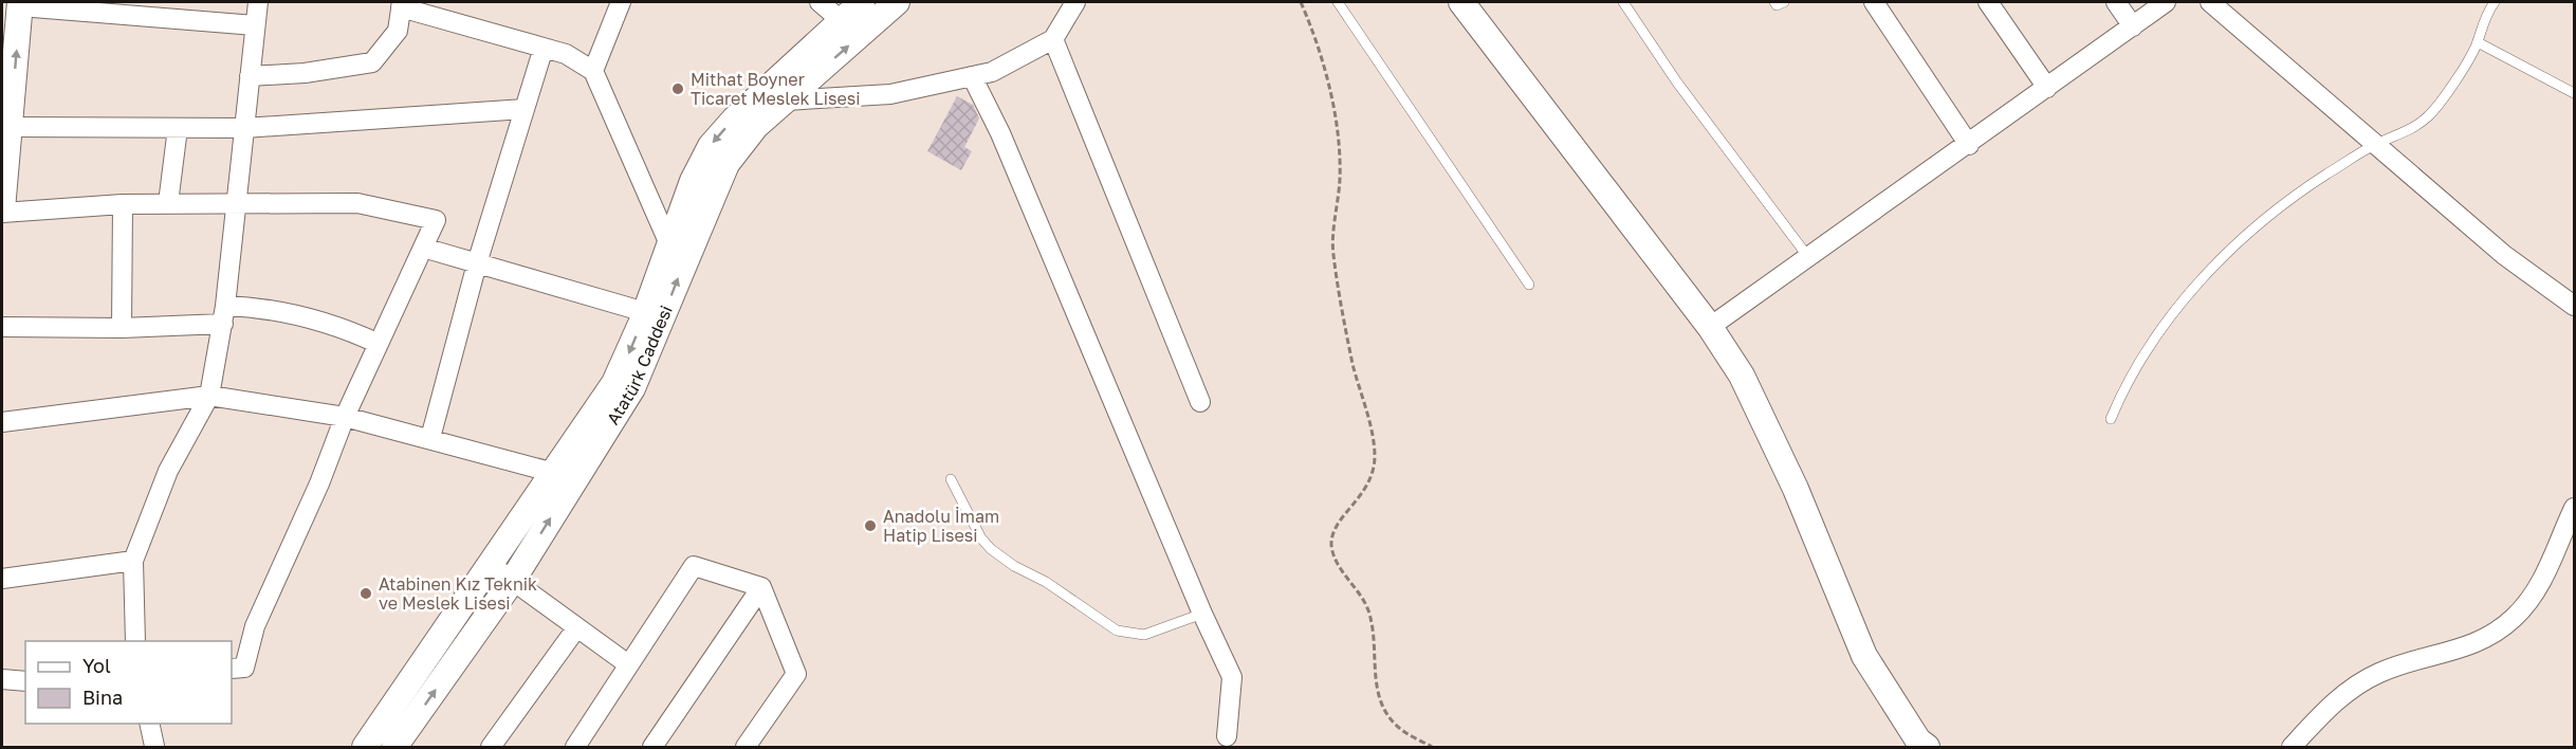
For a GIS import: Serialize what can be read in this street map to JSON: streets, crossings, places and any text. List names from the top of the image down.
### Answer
{
  "streets": {
    "main road": ["Atatürk Caddesi"]
  },
  "places": ["Mithat Boyner Ticaret Meslek Lisesi", "Anadolu İmam Hatip Lisesi", "Atabinen Kız Teknik ve Meslek Lisesi"],
  "legend": ["Yol", "Bina"]
}
